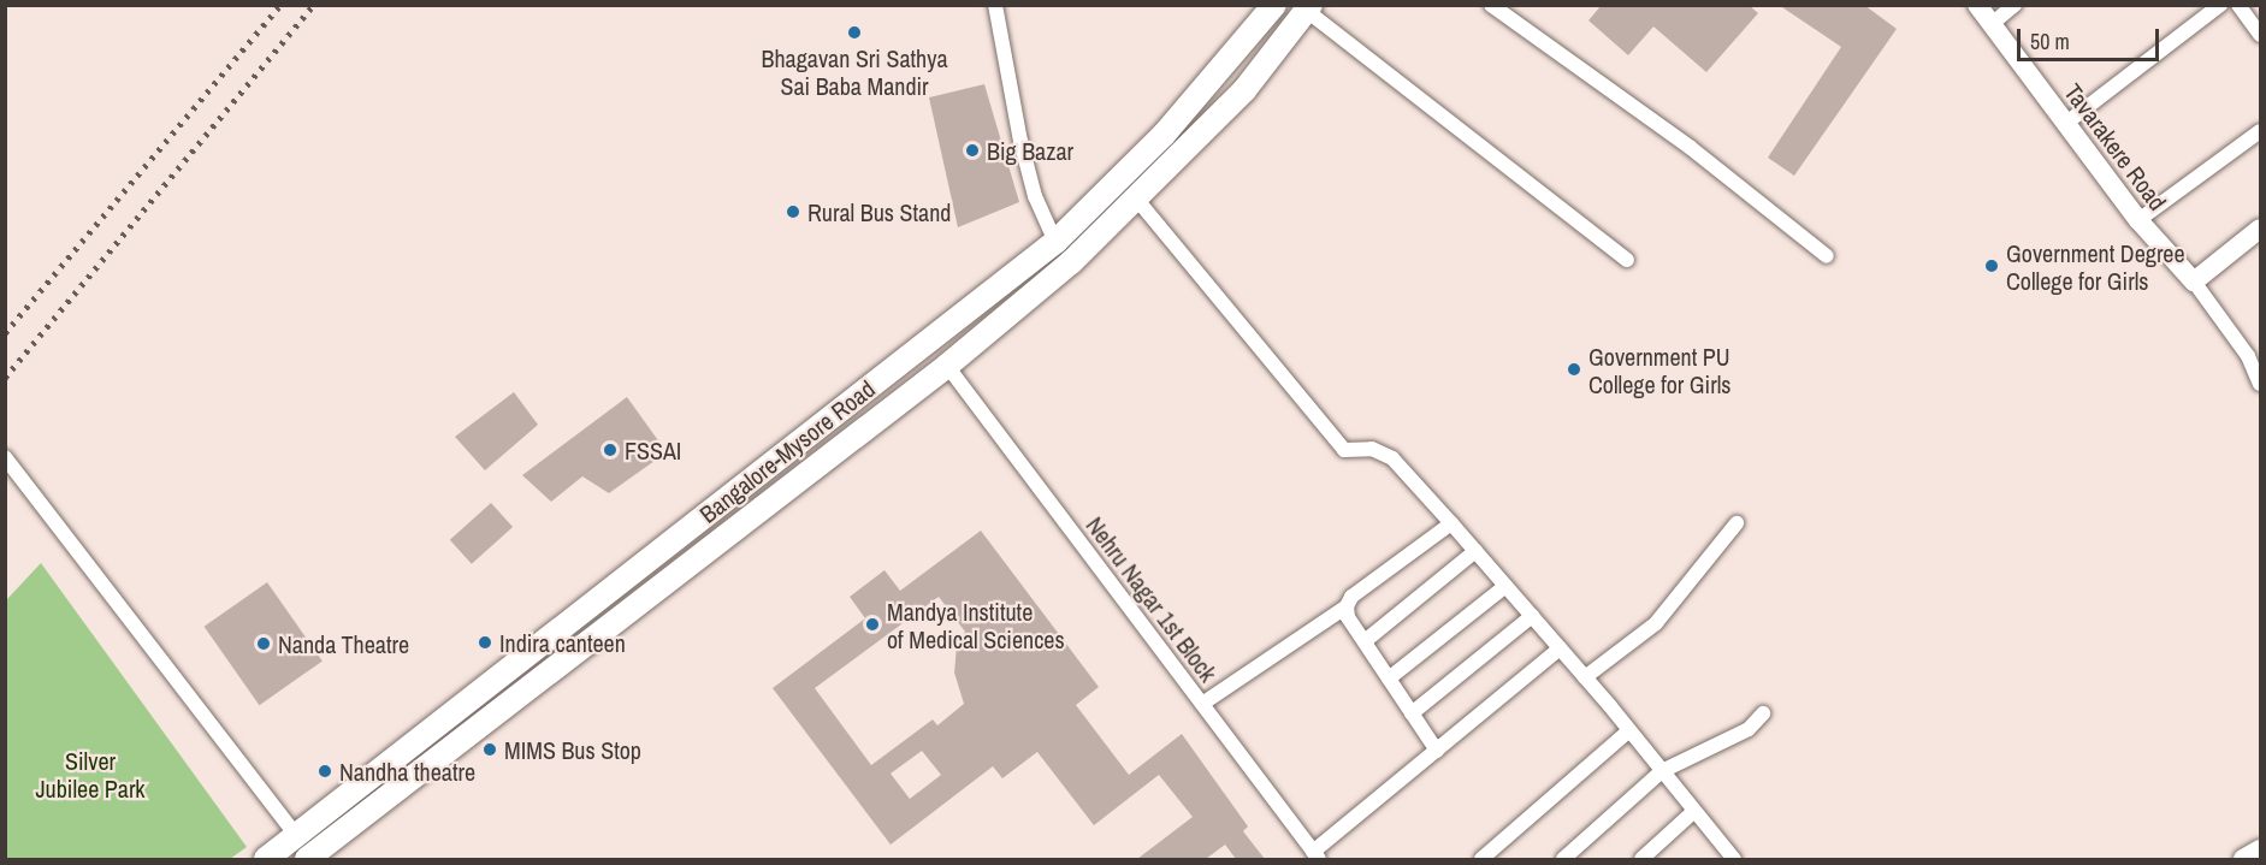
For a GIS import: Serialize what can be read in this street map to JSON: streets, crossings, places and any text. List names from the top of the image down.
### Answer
{
  "streets": {
    "main road": ["Bangalore-Mysore Road"],
    "street": ["Tavarakere Road", "Nehru Nagar 1st Block"]
  },
  "crossings": [
    ["Bangalore-Mysore Road", "Nehru Nagar 1st Block"]
  ],
  "parks": ["Silver Jubilee Park"],
  "places": [
    "Bhagavan Sri Sathya Sai Baba Mandir",
    "Big Bazar",
    "Rural Bus Stand",
    "Government Degree College for Girls",
    "Government PU College for Girls",
    "FSSAI",
    "Mandya Institute of Medical Sciences",
    "Indira canteen",
    "Nanda Theatre",
    "MIMS Bus Stop",
    "Nandha theatre"
  ],
  "scale_bar": "50 m"
}
